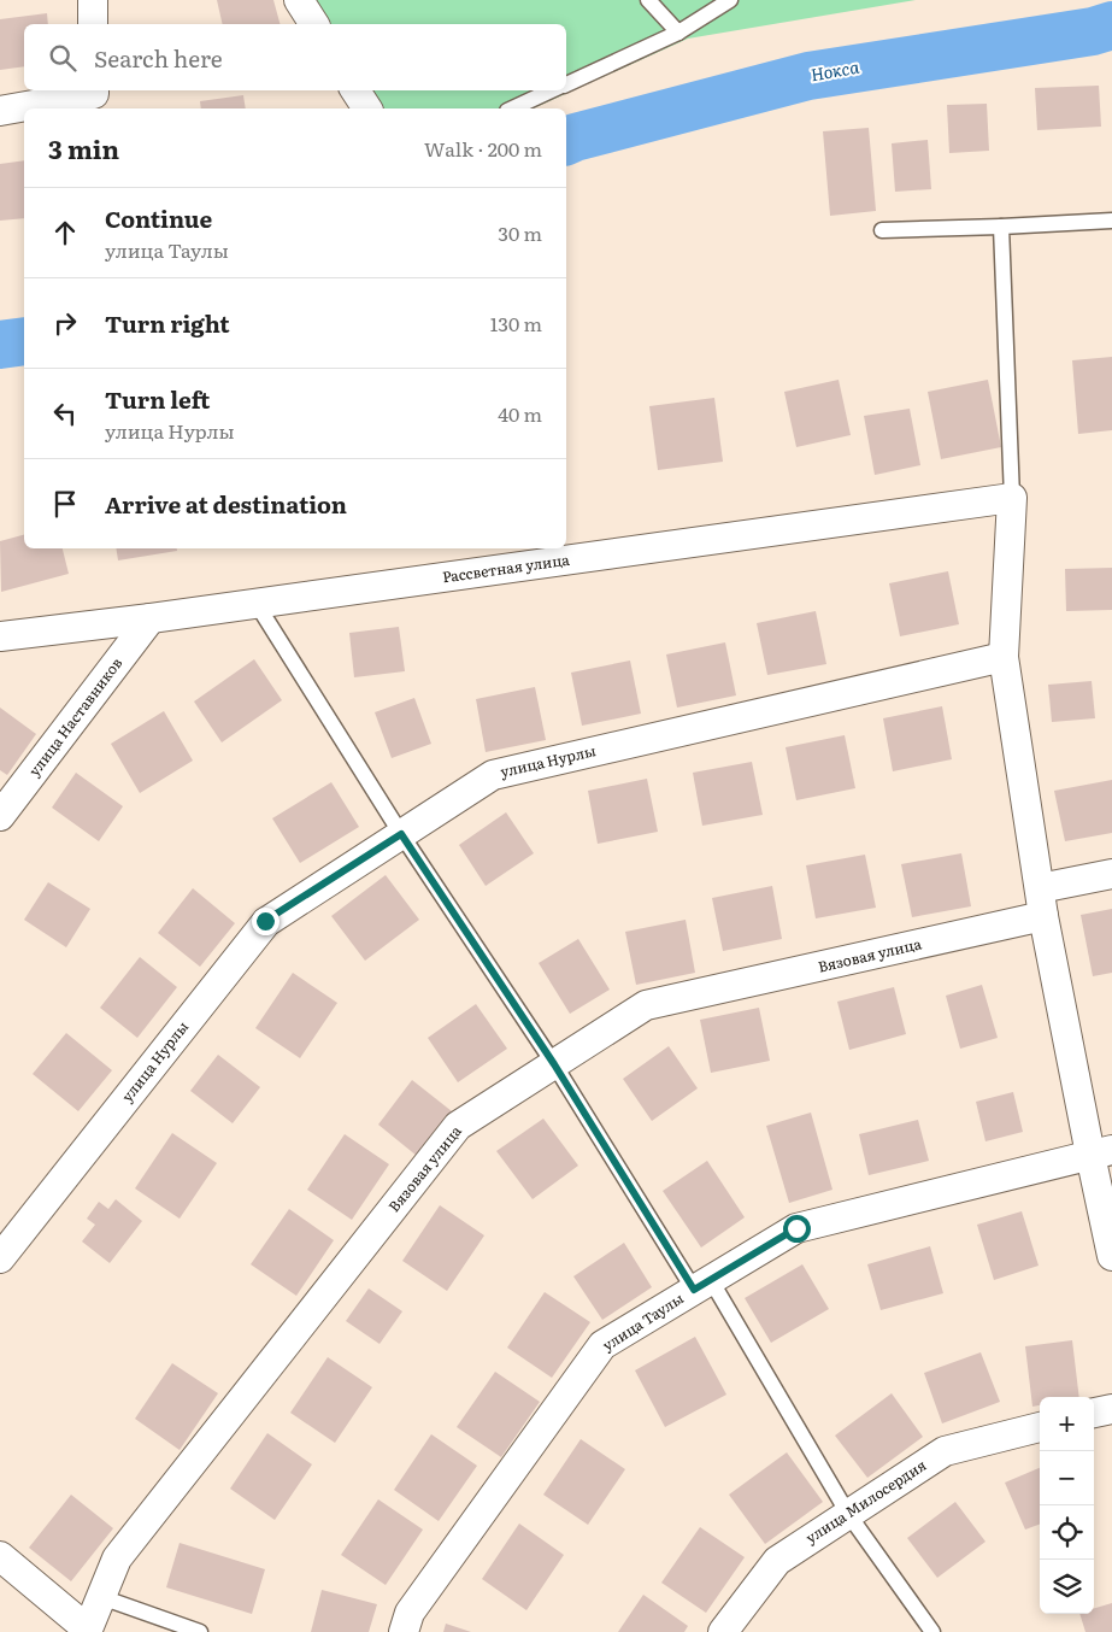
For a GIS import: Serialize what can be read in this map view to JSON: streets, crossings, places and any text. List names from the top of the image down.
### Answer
{
  "streets": {
    "street": [
      "Рассветная улица",
      "улица Наставников",
      "улица Нурлы",
      "Вязовая улица",
      "улица Таулы",
      "улица Милосердия"
    ]
  },
  "crossings": [
    ["Рассветная улица", "улица Наставников"]
  ],
  "water": ["Нокса"],
  "page": {
    "search": "Search here",
    "heading": ["3 min", "Walk · 200 m"],
    "list": [
      ["Continue", "улица Таулы", "30 m"],
      ["Turn right", "130 m"],
      ["Turn left", "улица Нурлы", "40 m"],
      "Arrive at destination"
    ],
    "map_buttons": ["+", "−"]
  }
}
